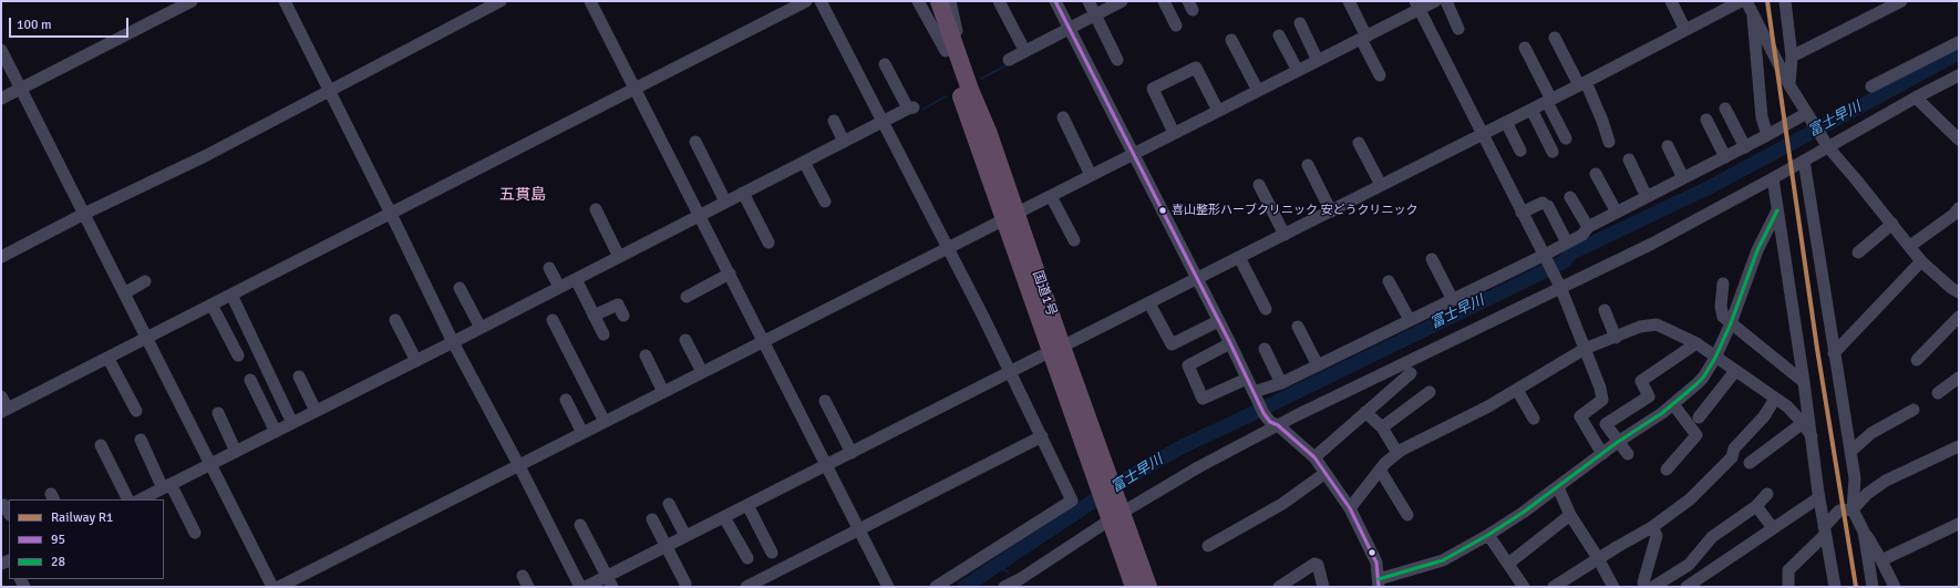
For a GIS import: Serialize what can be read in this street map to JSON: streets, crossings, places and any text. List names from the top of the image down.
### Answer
{
  "streets": {
    "highway": ["国道1号"]
  },
  "districts": ["五貫島"],
  "water": ["富士早川"],
  "places": ["喜山整形ハーブクリニック 安どうクリニック"],
  "lines": ["rail line R1", "transit line 95", "transit line 28"],
  "legend": ["Railway R1", "95", "28"],
  "scale_bar": "100 m"
}
